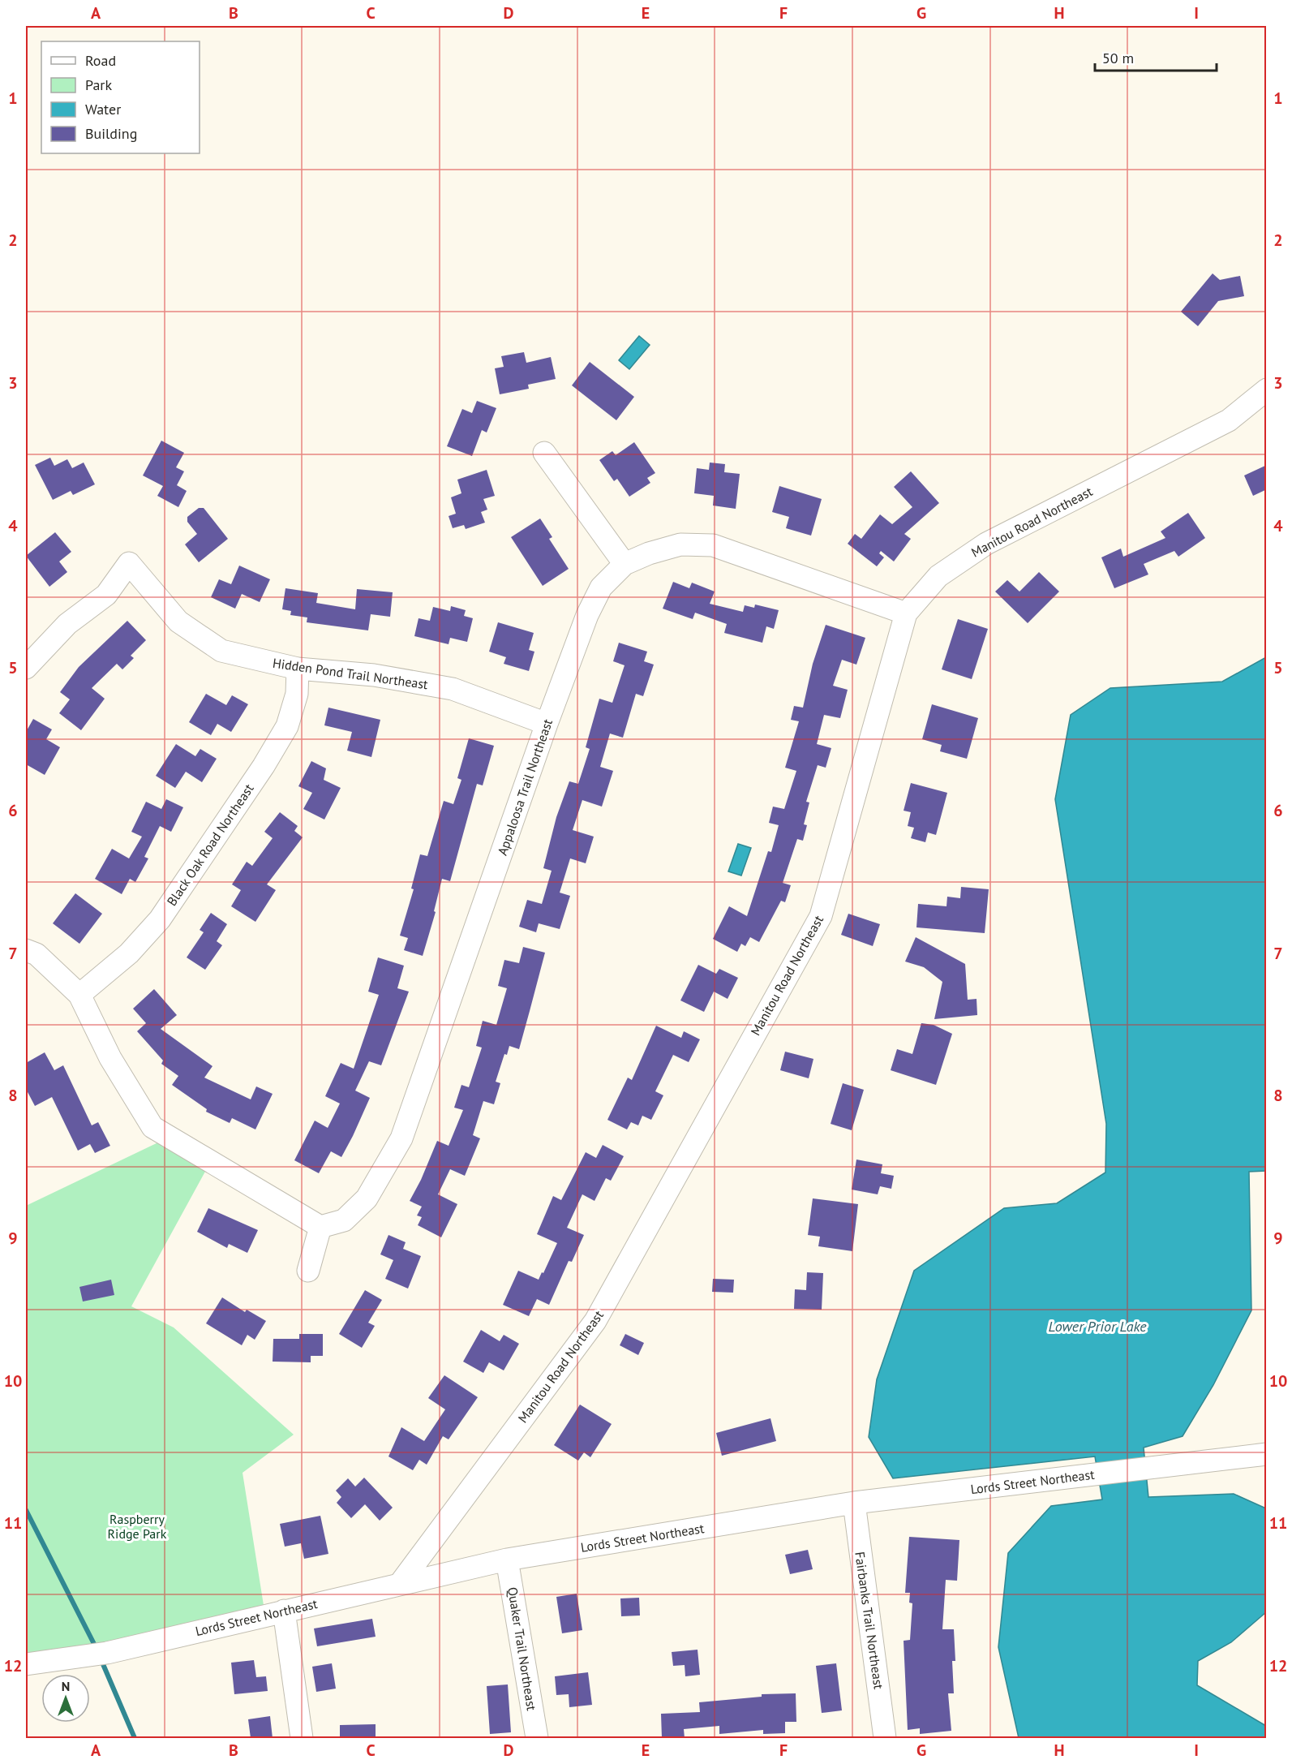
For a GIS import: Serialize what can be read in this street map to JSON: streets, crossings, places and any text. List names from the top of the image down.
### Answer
{
  "streets": {
    "street": [
      "Manitou Road Northeast",
      "Hidden Pond Trail Northeast",
      "Appaloosa Trail Northeast",
      "Black Oak Road Northeast",
      "Lords Street Northeast",
      "Fairbanks Trail Northeast",
      "Quaker Trail Northeast"
    ]
  },
  "crossings": [
    ["Manitou Road Northeast", "Appaloosa Trail Northeast"],
    ["Manitou Road Northeast", "Lords Street Northeast"],
    ["Hidden Pond Trail Northeast", "Appaloosa Trail Northeast"],
    ["Hidden Pond Trail Northeast", "Black Oak Road Northeast"],
    ["Lords Street Northeast", "Fairbanks Trail Northeast"],
    ["Lords Street Northeast", "Quaker Trail Northeast"]
  ],
  "water": ["Lower Prior Lake"],
  "parks": ["Raspberry Ridge Park"],
  "legend": [
    "Road",
    "Park",
    "Water",
    "Building"
  ],
  "scale_bar": "50 m",
  "north": "top",
  "grid": {
    "columns": [
      "A",
      "B",
      "C",
      "D",
      "E",
      "F",
      "G",
      "H",
      "I"
    ],
    "rows": [
      "1",
      "2",
      "3",
      "4",
      "5",
      "6",
      "7",
      "8",
      "9",
      "10",
      "11",
      "12"
    ]
  }
}
